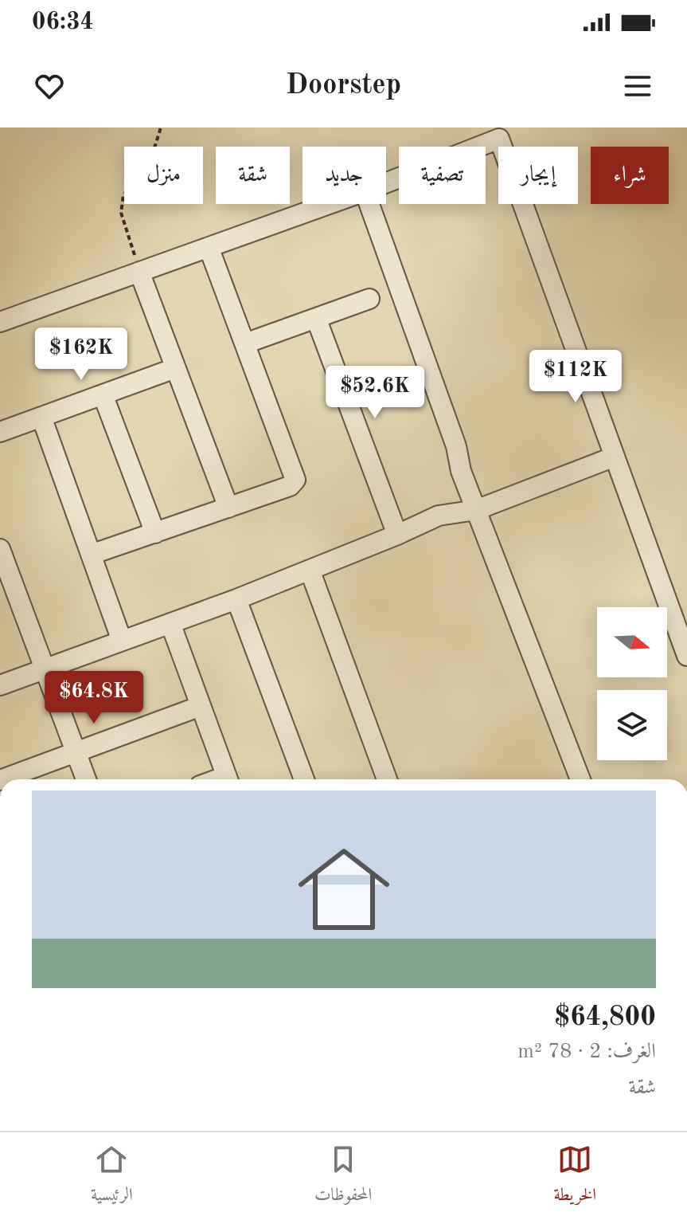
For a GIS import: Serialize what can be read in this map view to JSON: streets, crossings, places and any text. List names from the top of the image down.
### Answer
{
  "north": "right",
  "page": {
    "status": "06:34",
    "header": "Doorstep",
    "chip": [
      "شراء",
      "إيجار",
      "تصفية",
      "جديد",
      "شقة",
      "منزل"
    ],
    "price": [
      "$162K",
      "$112K",
      "$52.6K",
      "$64.8K"
    ],
    "list": [
      {
        "name": "$64,800",
        "note": "الغرف: 2 · 78 m² · شقة"
      }
    ],
    "tabs": ["الخريطة", "المحفوظات", "الرئيسية"]
  }
}
